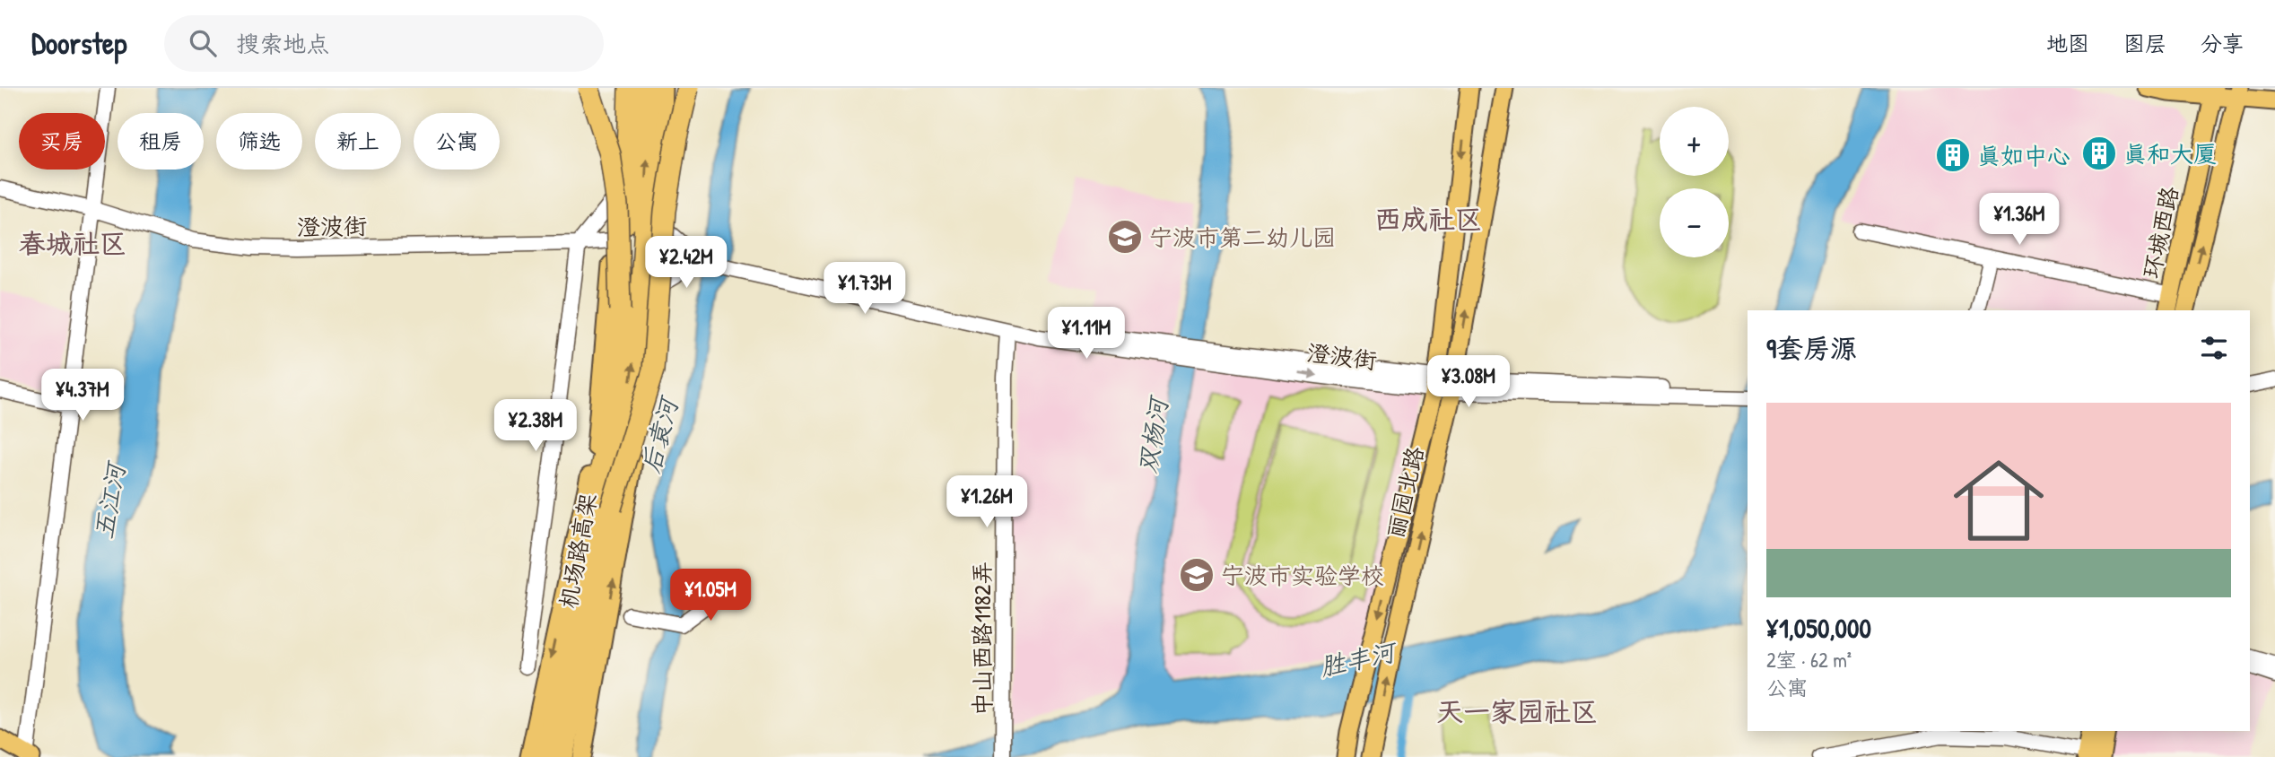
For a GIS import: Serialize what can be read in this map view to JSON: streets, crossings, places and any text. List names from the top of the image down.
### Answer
{
  "streets": {
    "highway": ["机场路高架"],
    "main road": ["环城西路", "丽园北路"],
    "street": ["澄波街", "中山西路1182弄"]
  },
  "crossings": [
    ["澄波街", "丽园北路"],
    ["澄波街", "中山西路1182弄"]
  ],
  "districts": ["西成社区", "春城社区", "天一家园社区"],
  "water": [
    "后袁河",
    "双杨河",
    "五江河",
    "胜丰河"
  ],
  "places": {
    "building": ["真和大厦", "真如中心"],
    "school or university": ["宁波市第二幼儿园", "宁波市实验学校"]
  },
  "page": {
    "header": "Doorstep",
    "search": "搜索地点",
    "nav": ["地图", "图层", "分享"],
    "map_buttons": ["+", "−"],
    "chip": [
      "买房",
      "租房",
      "筛选",
      "新上",
      "公寓"
    ],
    "price": [
      "¥1.36M",
      "¥2.42M",
      "¥1.73M",
      "¥1.11M",
      "¥3.08M",
      "¥4.37M",
      "¥2.38M",
      "¥1.26M",
      "¥1.05M"
    ],
    "heading": "9套房源",
    "list": [
      {
        "name": "¥1,050,000",
        "note": "2室 · 62 m² · 公寓"
      }
    ]
  }
}
